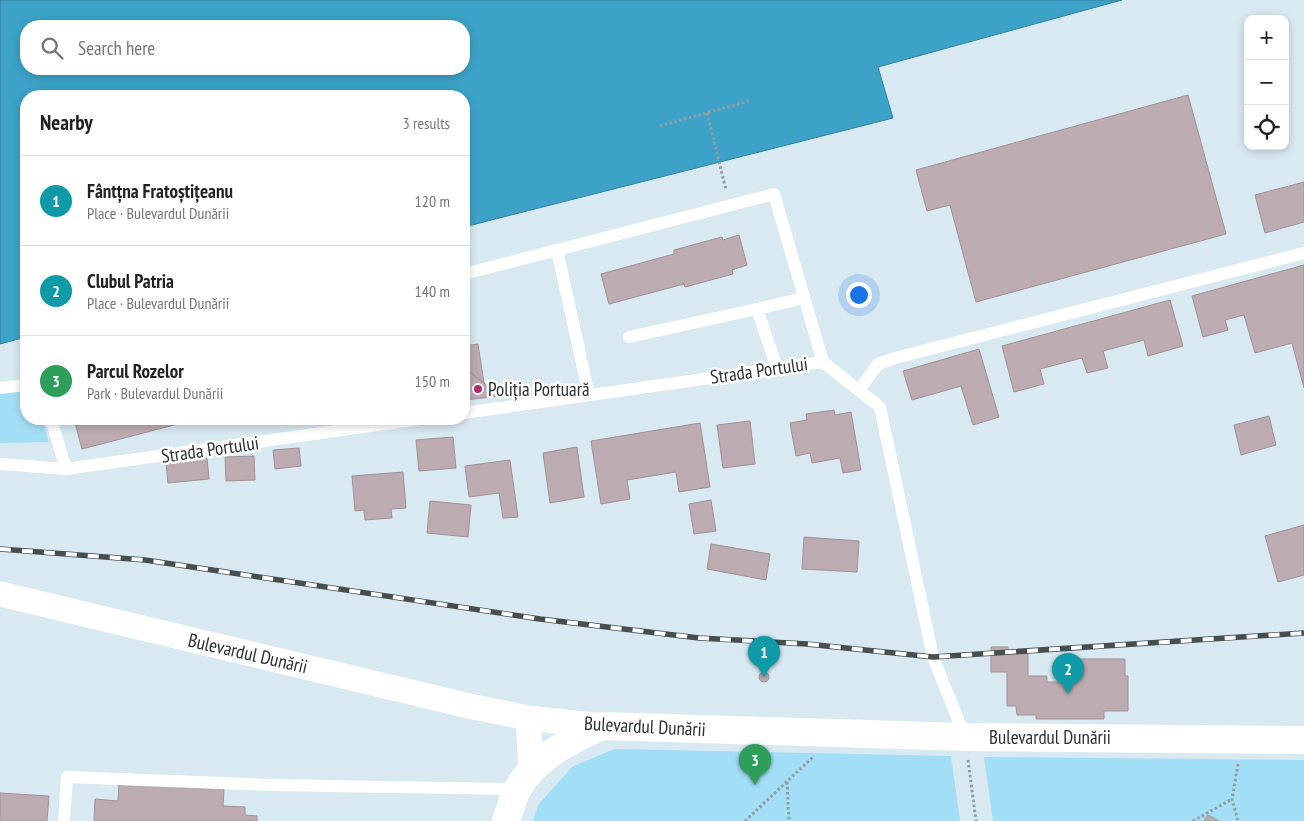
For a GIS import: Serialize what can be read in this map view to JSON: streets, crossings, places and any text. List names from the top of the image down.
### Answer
{
  "streets": {
    "street": ["Bulevardul Dunării"],
    "lane": ["Strada Portului"]
  },
  "crossings": [
    ["Strada Portului", "Bulevardul Dunării"]
  ],
  "places": ["Poliția Portuară"],
  "page": {
    "map_buttons": ["+", "−"],
    "search": "Search here",
    "heading": ["Nearby", "3 results"],
    "list": [
      {
        "mark": "1",
        "name": "Fântțna Fratoștițeanu",
        "note": "Place · Bulevardul Dunării",
        "value": "120 m"
      },
      {
        "mark": "2",
        "name": "Clubul Patria",
        "note": "Place · Bulevardul Dunării",
        "value": "140 m"
      },
      {
        "mark": "3",
        "name": "Parcul Rozelor",
        "note": "Park · Bulevardul Dunării",
        "value": "150 m"
      }
    ],
    "pins": ["1", "2", "3"]
  }
}
